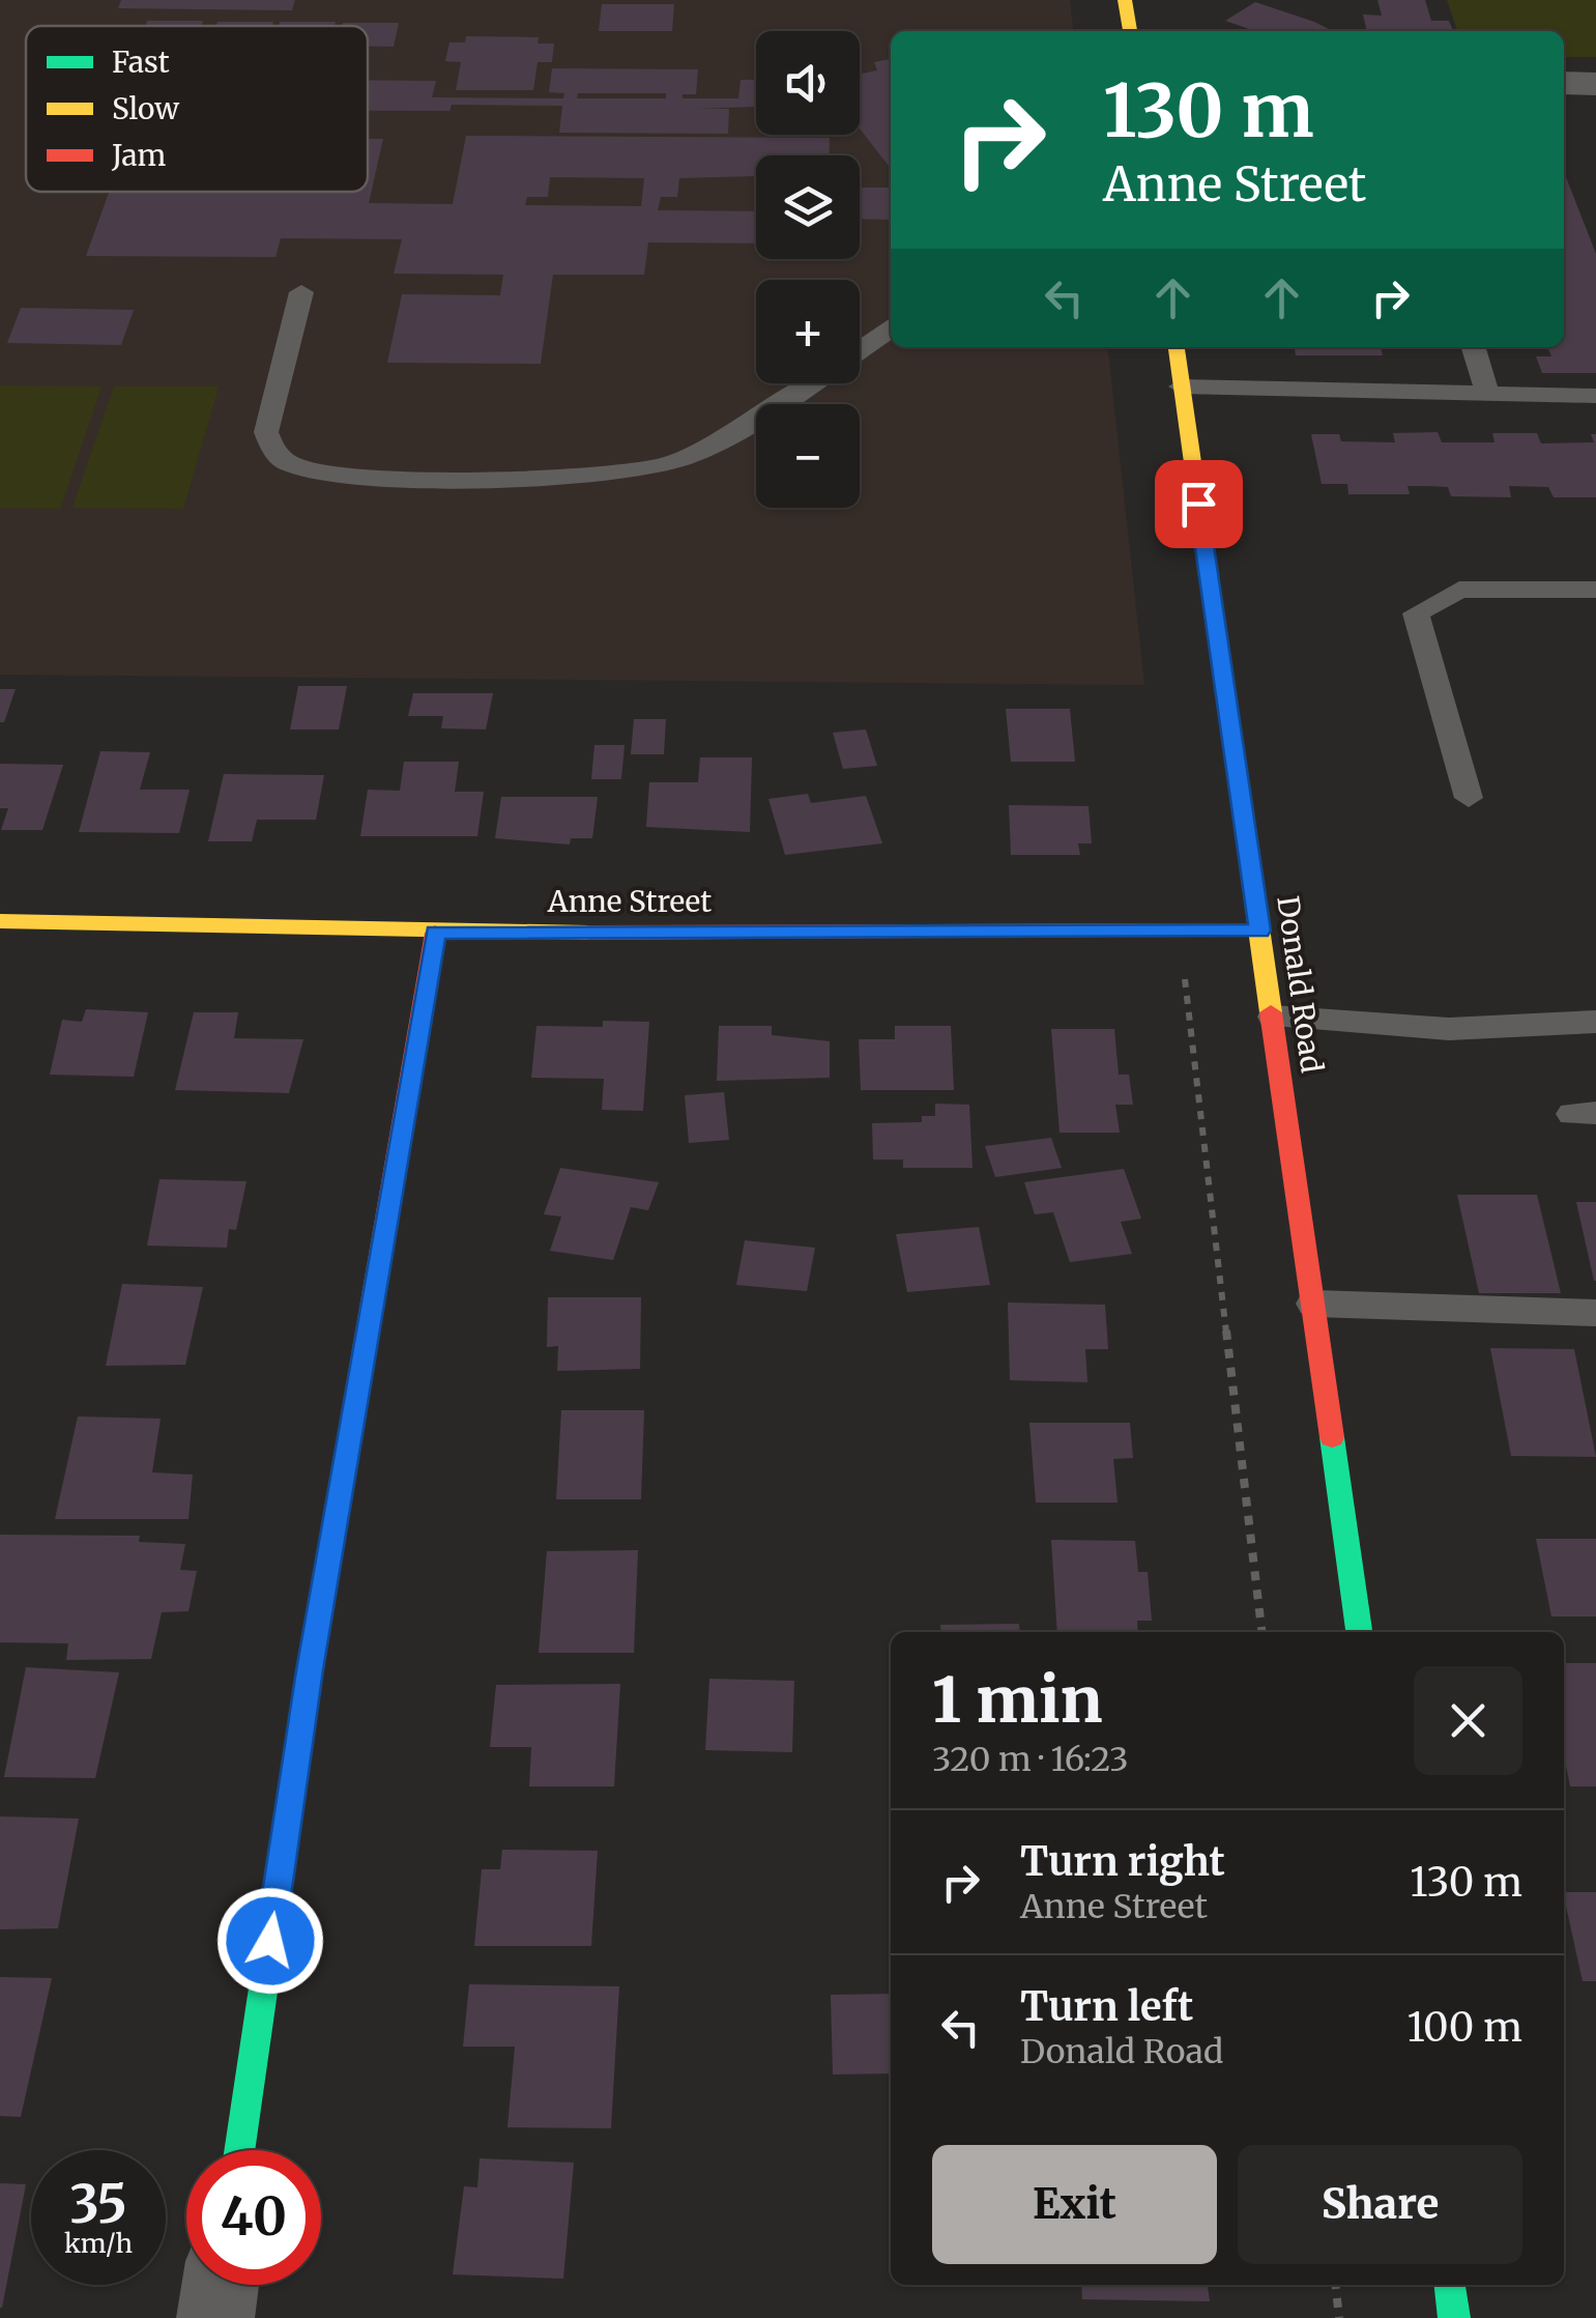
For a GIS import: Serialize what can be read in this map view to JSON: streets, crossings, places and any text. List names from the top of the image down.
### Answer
{
  "streets": {
    "street": ["Anne Street", "Donald Road"]
  },
  "crossings": [
    ["Anne Street", "Donald Road"]
  ],
  "legend": ["Fast", "Slow", "Jam"],
  "page": {
    "map_buttons": ["+", "−"],
    "turn": ["130 m", "Anne Street"],
    "heading": ["1 min", "320 m · 16:23"],
    "list": [
      {
        "name": "Turn right",
        "note": "Anne Street",
        "value": "130 m"
      },
      {
        "name": "Turn left",
        "note": "Donald Road",
        "value": "100 m"
      }
    ],
    "buttons": ["Exit", "Share"],
    "speed": "35 km/h",
    "limit": "40"
  }
}
